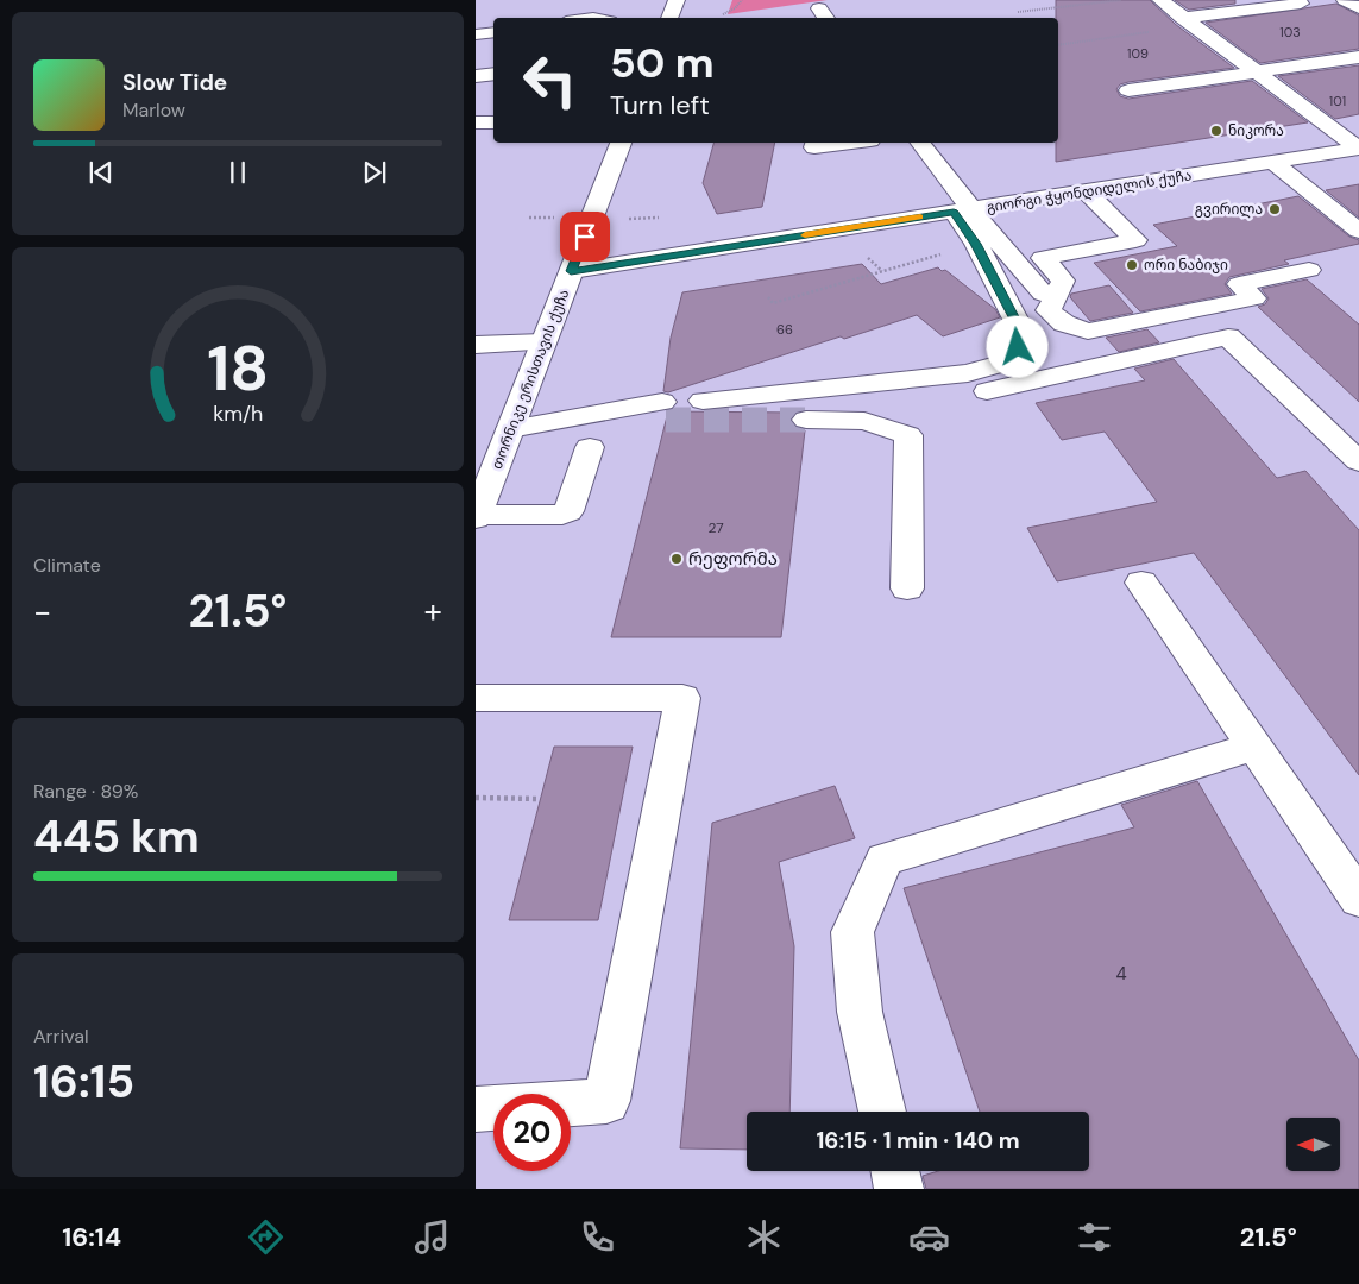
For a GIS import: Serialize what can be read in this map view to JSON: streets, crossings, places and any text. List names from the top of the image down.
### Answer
{
  "streets": {
    "street": ["გიორგი ჭყონდიდელის ქუჩა", "თორნიკე ერისთავის ქუჩა"]
  },
  "crossings": [
    ["გიორგი ჭყონდიდელის ქუჩა", "თორნიკე ერისთავის ქუჩა"]
  ],
  "places": [
    "ნიკორა",
    "გვირილა",
    "ორი ნაბიჯი",
    "რეფორმა"
  ],
  "house_numbers": [
    "103",
    "109",
    "101",
    "66",
    "27",
    "4"
  ],
  "north": "left",
  "page": {
    "turn": ["50 m", "Turn left"],
    "song": ["Slow Tide", "Marlow"],
    "tile": [
      "Climate",
      ["Range · 89%", "445 km"],
      ["Arrival", "16:15"]
    ],
    "heat": ["−", "21.5°", "+"],
    "limit": "20",
    "trip": "16:15 · 1 min · 140 m",
    "tabs": ["16:14", "21.5°"],
    "gauge": ["18", "km/h"]
  }
}
